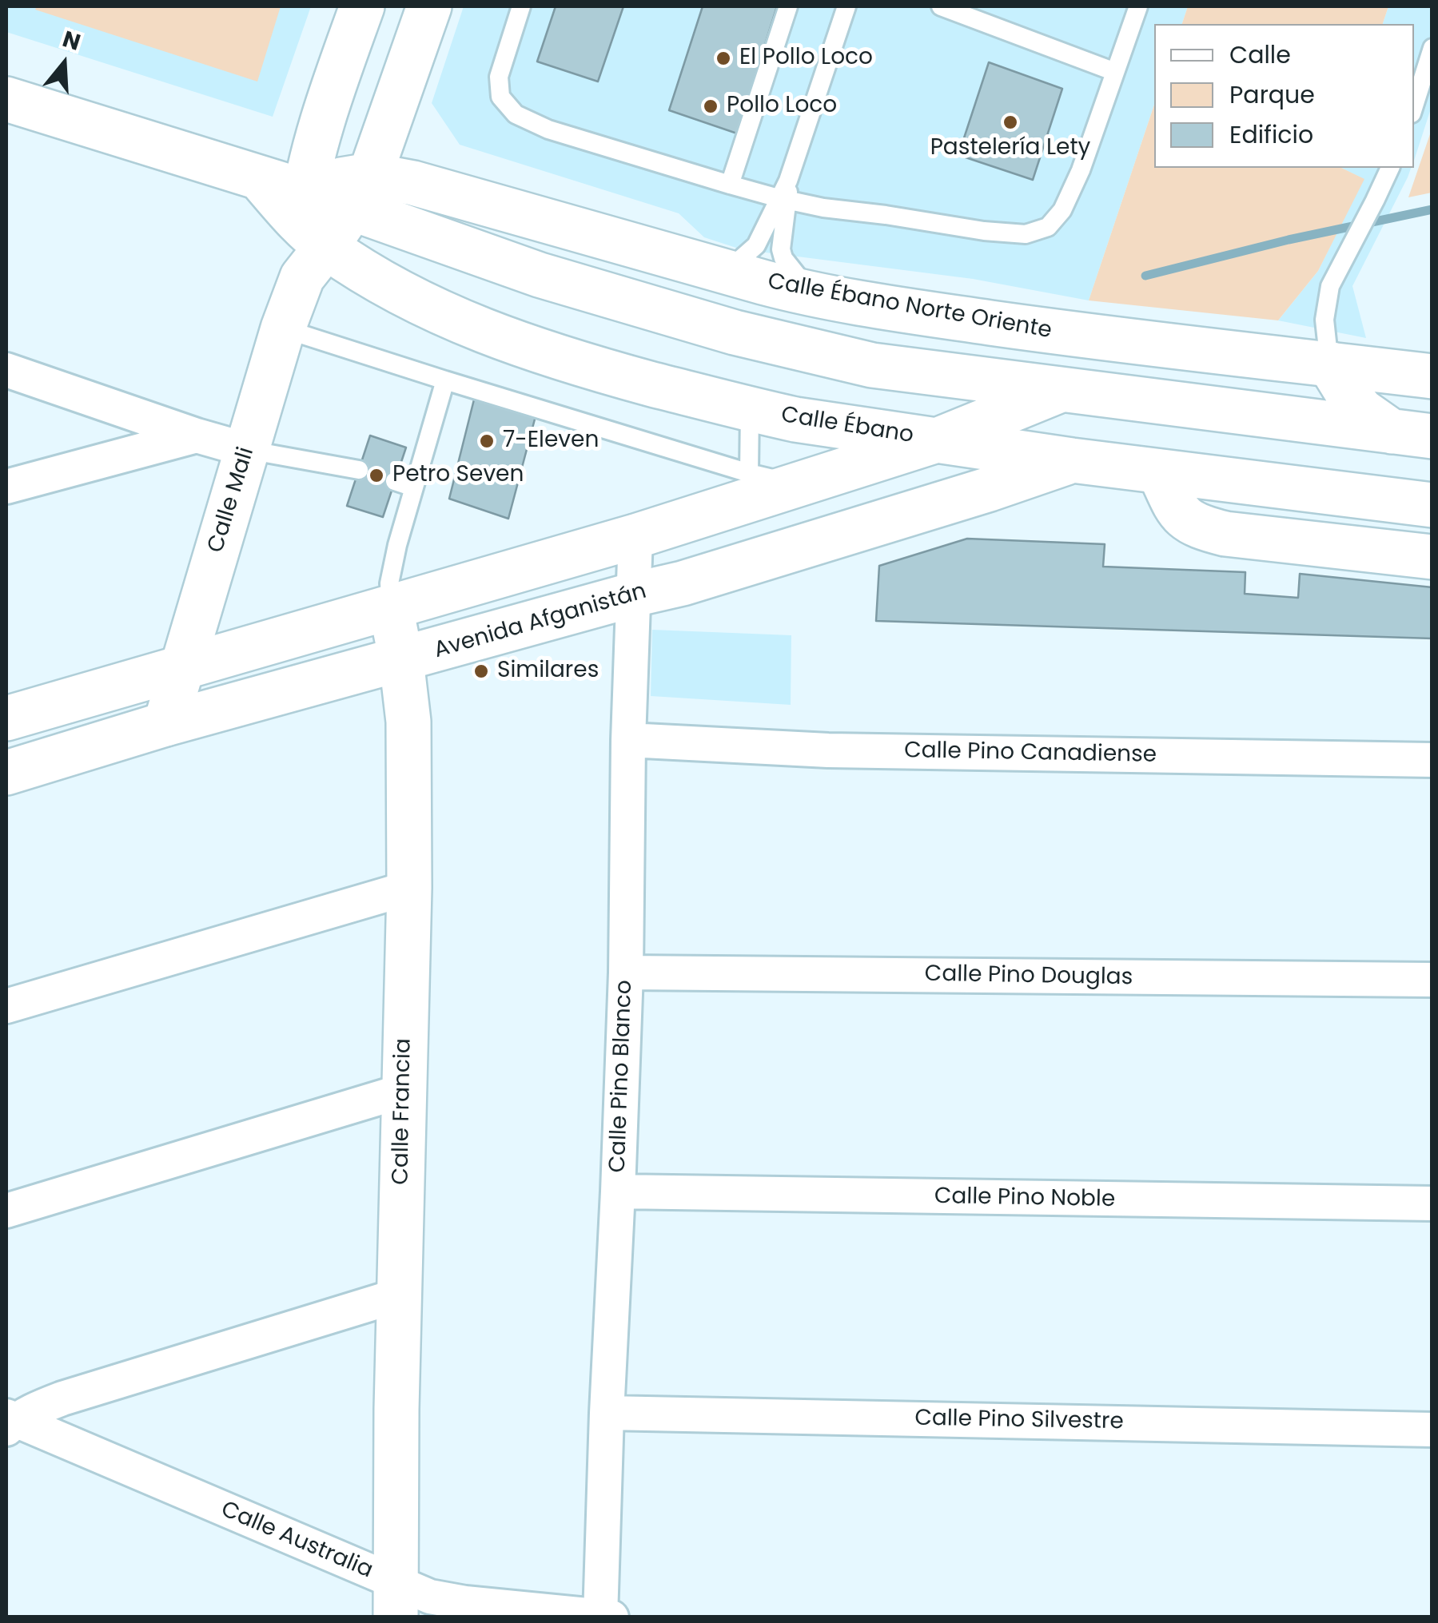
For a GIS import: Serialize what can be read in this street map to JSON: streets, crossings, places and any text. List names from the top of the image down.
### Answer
{
  "streets": {
    "main road": [
      "Calle Ébano Norte Oriente",
      "Calle Ébano",
      "Calle Mali",
      "Avenida Afganistán",
      "Calle Francia"
    ],
    "street": [
      "Calle Pino Canadiense",
      "Calle Pino Douglas",
      "Calle Pino Blanco",
      "Calle Pino Noble",
      "Calle Pino Silvestre",
      "Calle Australia"
    ]
  },
  "crossings": [
    ["Calle Ébano Norte Oriente", "Calle Ébano"],
    ["Calle Ébano Norte Oriente", "Calle Mali"],
    ["Calle Ébano", "Calle Mali"],
    ["Calle Ébano", "Avenida Afganistán"],
    ["Calle Mali", "Avenida Afganistán"],
    ["Avenida Afganistán", "Calle Pino Blanco"],
    ["Avenida Afganistán", "Calle Francia"],
    ["Calle Pino Canadiense", "Calle Pino Blanco"],
    ["Calle Pino Douglas", "Calle Pino Blanco"],
    ["Calle Pino Blanco", "Calle Pino Noble"],
    ["Calle Pino Blanco", "Calle Pino Silvestre"],
    ["Calle Pino Blanco", "Calle Australia"],
    ["Calle Francia", "Calle Australia"]
  ],
  "places": [
    "El Pollo Loco",
    "Pollo Loco",
    "Pastelería Lety",
    "7-Eleven",
    "Petro Seven",
    "Similares"
  ],
  "legend": ["Calle", "Parque", "Edificio"],
  "north": "top"
}
